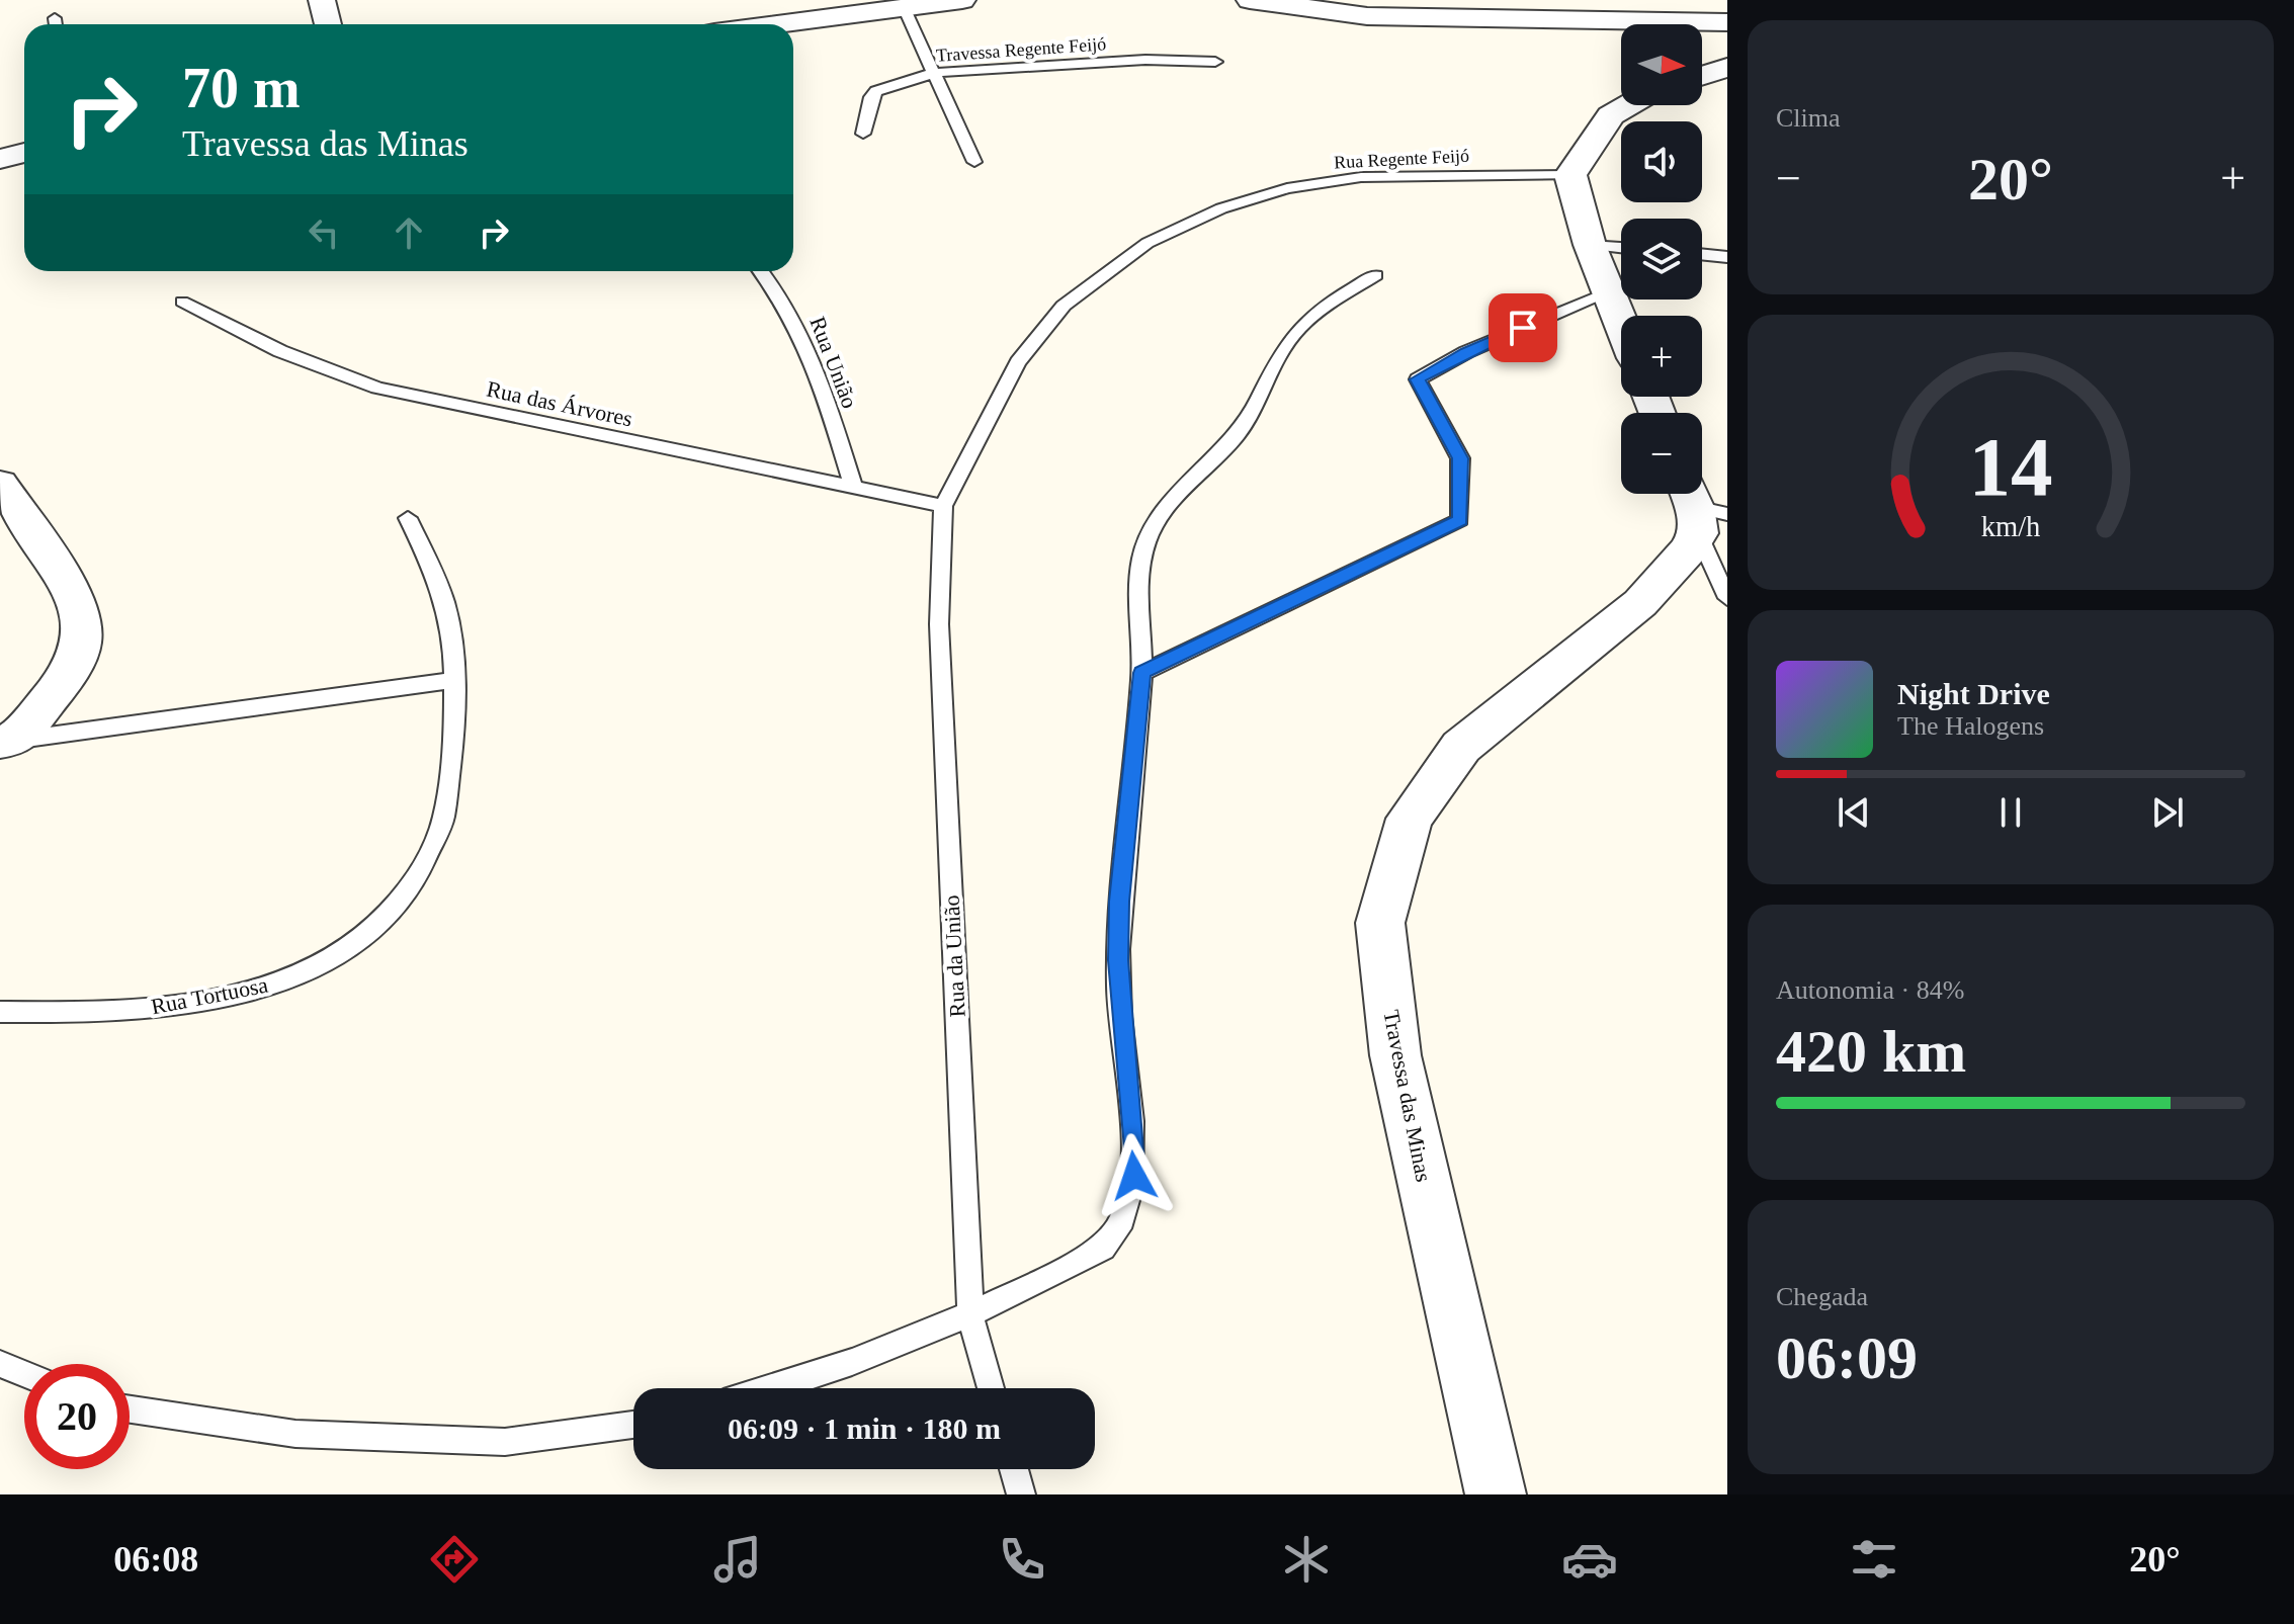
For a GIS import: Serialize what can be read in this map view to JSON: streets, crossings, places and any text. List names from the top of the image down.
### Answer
{
  "streets": {
    "street": ["Travessa das Minas"],
    "lane": [
      "Travessa Regente Feijó",
      "Rua Regente Feijó",
      "Rua União",
      "Rua das Árvores",
      "Rua da União",
      "Rua Tortuosa"
    ]
  },
  "crossings": [
    ["Rua Regente Feijó", "Rua das Árvores"],
    ["Rua Regente Feijó", "Rua da União"],
    ["Rua União", "Rua das Árvores"],
    ["Rua das Árvores", "Rua da União"]
  ],
  "north": "right",
  "page": {
    "tile": [
      "Clima",
      ["Autonomia · 84%", "420 km"],
      ["Chegada", "06:09"]
    ],
    "map_buttons": ["+", "−"],
    "turn": ["70 m", "Travessa das Minas"],
    "heat": ["−", "20°", "+"],
    "song": ["Night Drive", "The Halogens"],
    "limit": "20",
    "trip": "06:09 · 1 min · 180 m",
    "tabs": ["06:08", "20°"],
    "gauge": ["14", "km/h"]
  }
}
